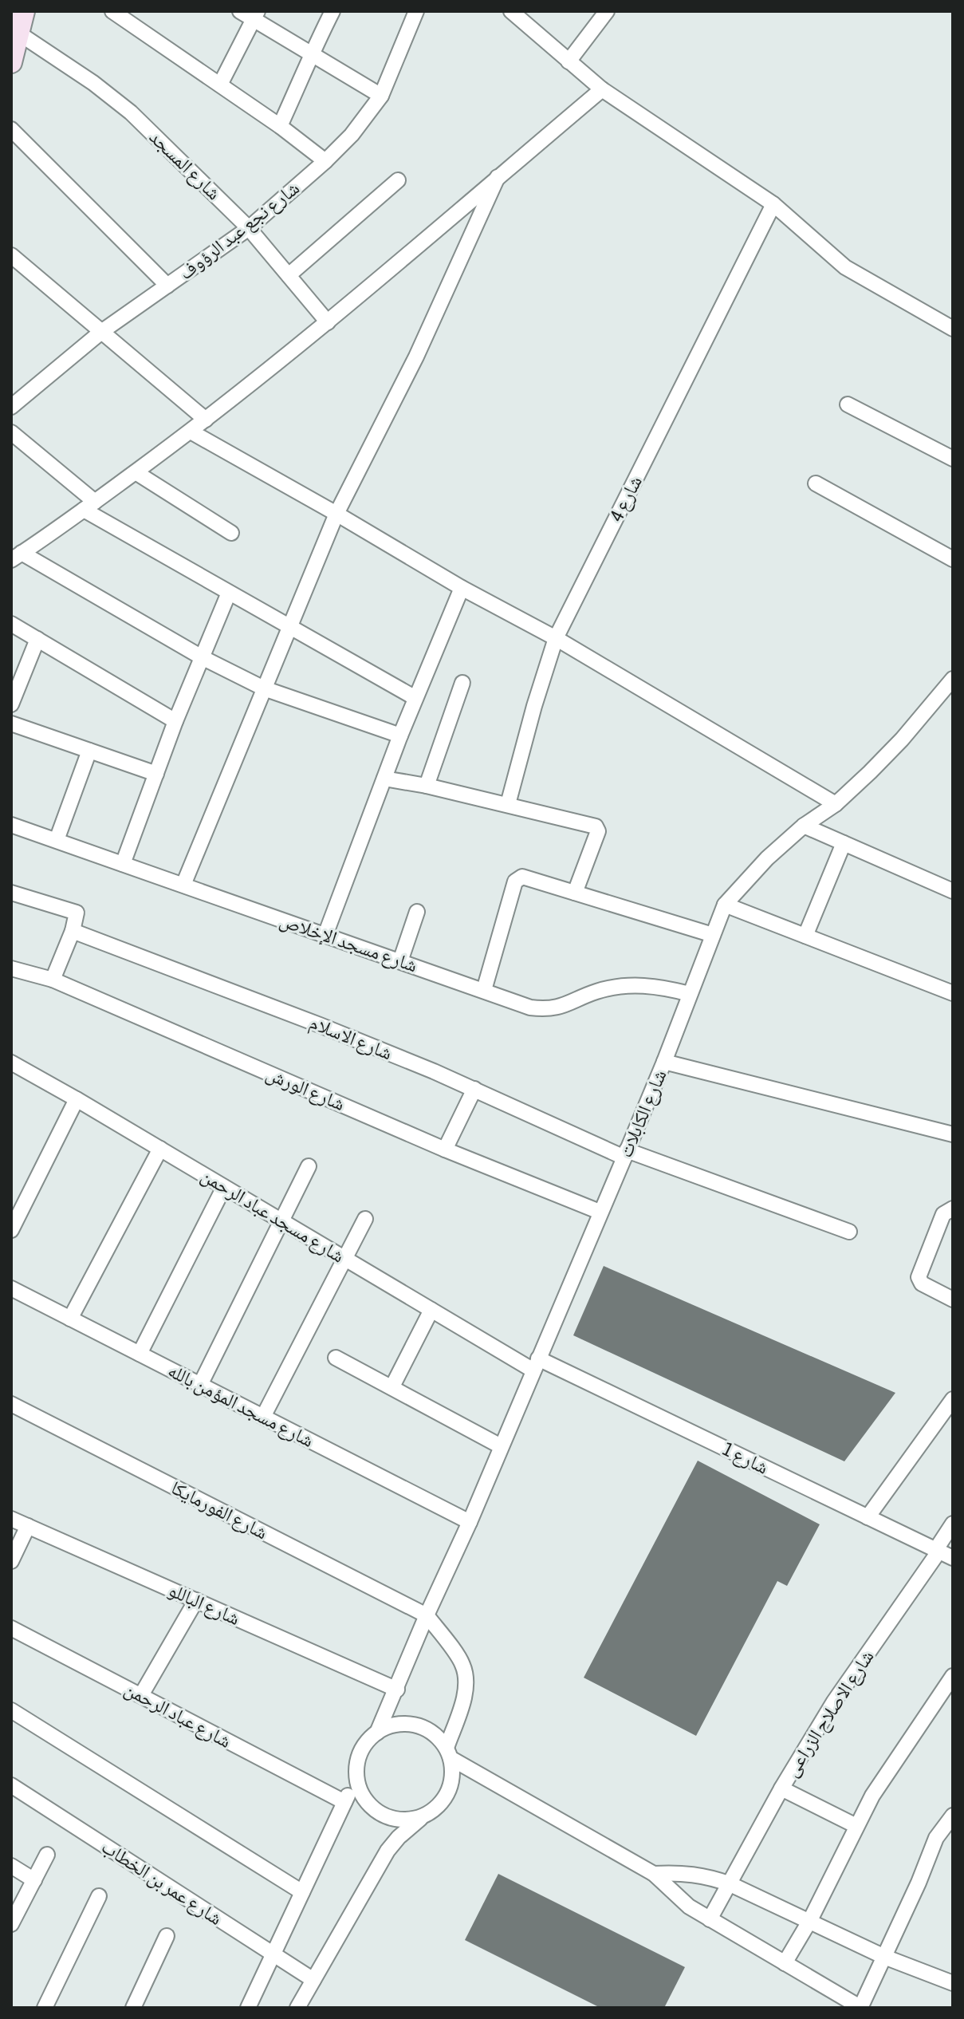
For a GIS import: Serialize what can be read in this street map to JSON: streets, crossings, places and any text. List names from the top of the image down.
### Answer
{
  "streets": {
    "street": [
      "شارع المسجد",
      "شارع نجع عبد الرؤوف",
      "شارع 4",
      "شارع مسجد الإخلاص",
      "شارع الاسلام",
      "شارع الورش",
      "شارع الكابلات",
      "شارع مسجد عباد الرحمن",
      "شارع مسجد المؤمن بالله",
      "شارع 1",
      "شارع الفورمايكا",
      "شارع الباللو",
      "شارع الاصلاح الزراعى",
      "شارع عباد الرحمن",
      "شارع عمر بن الخطاب"
    ]
  },
  "crossings": [
    ["شارع المسجد", "شارع نجع عبد الرؤوف"],
    ["شارع مسجد الإخلاص", "شارع الكابلات"],
    ["شارع الاسلام", "شارع الكابلات"],
    ["شارع الورش", "شارع الكابلات"],
    ["شارع الكابلات", "شارع مسجد عباد الرحمن"],
    ["شارع الكابلات", "شارع مسجد المؤمن بالله"],
    ["شارع الكابلات", "شارع 1"],
    ["شارع الكابلات", "شارع الفورمايكا"],
    ["شارع الكابلات", "شارع الباللو"],
    ["شارع مسجد عباد الرحمن", "شارع 1"],
    ["شارع 1", "شارع الاصلاح الزراعى"]
  ]
}
